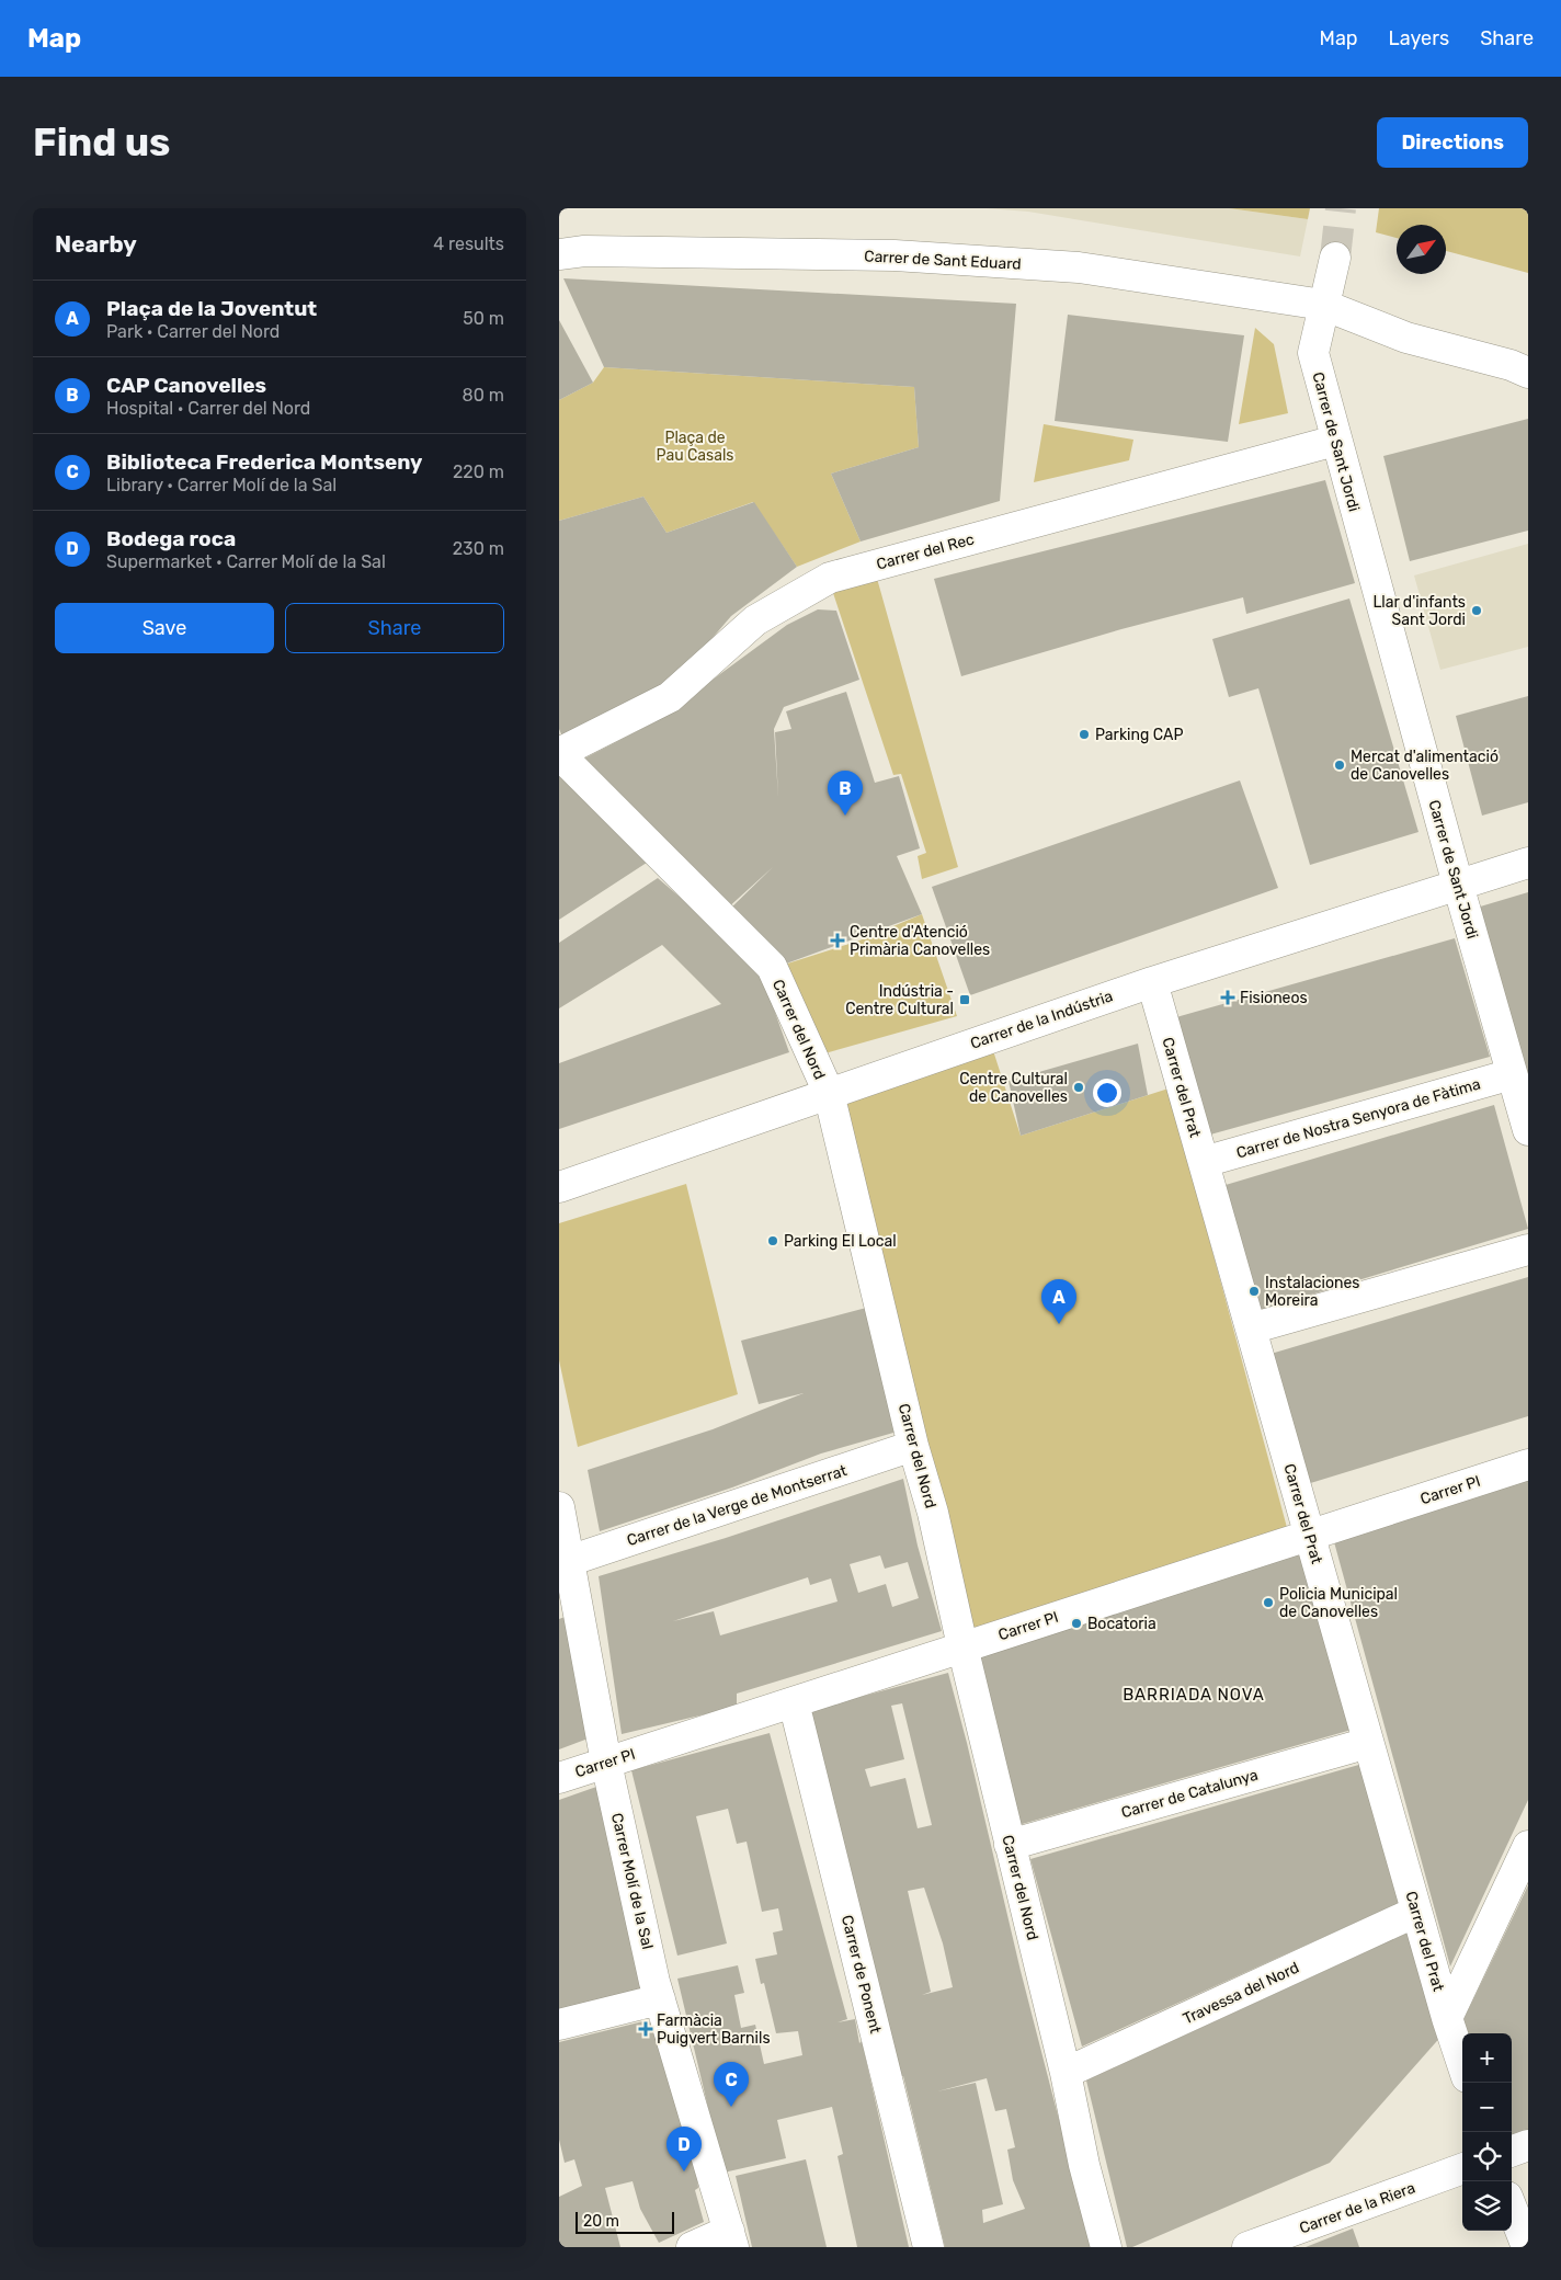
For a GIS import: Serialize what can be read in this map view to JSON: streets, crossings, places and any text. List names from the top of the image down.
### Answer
{
  "streets": {
    "street": [
      "Carrer de Sant Eduard",
      "Carrer de Sant Jordi",
      "Carrer del Rec",
      "Carrer de la Indústria",
      "Carrer del Nord",
      "Carrer del Prat",
      "Carrer de Nostra Senyora de Fàtima",
      "Carrer PI",
      "Carrer de la Verge de Montserrat",
      "Carrer de Catalunya",
      "Carrer Molí de la Sal",
      "Carrer de Ponent",
      "Travessa del Nord",
      "Carrer de la Riera"
    ]
  },
  "crossings": [
    ["Carrer de Sant Eduard", "Carrer de Sant Jordi"],
    ["Carrer de Sant Jordi", "Carrer del Rec"],
    ["Carrer de Sant Jordi", "Carrer de la Indústria"],
    ["Carrer de Sant Jordi", "Carrer de Nostra Senyora de Fàtima"],
    ["Carrer del Rec", "Carrer del Nord"],
    ["Carrer de la Indústria", "Carrer del Nord"],
    ["Carrer de la Indústria", "Carrer del Prat"],
    ["Carrer del Nord", "Carrer PI"],
    ["Carrer del Nord", "Carrer de la Verge de Montserrat"],
    ["Carrer del Nord", "Carrer de Catalunya"],
    ["Carrer del Nord", "Travessa del Nord"],
    ["Carrer del Prat", "Carrer de Nostra Senyora de Fàtima"],
    ["Carrer del Prat", "Carrer PI"],
    ["Carrer del Prat", "Carrer de Catalunya"],
    ["Carrer del Prat", "Travessa del Nord"],
    ["Carrer PI", "Carrer Molí de la Sal"],
    ["Carrer PI", "Carrer de Ponent"],
    ["Carrer de la Verge de Montserrat", "Carrer Molí de la Sal"]
  ],
  "districts": ["BARRIADA NOVA"],
  "parks": ["Plaça de Pau Casals"],
  "places": {
    "other": [
      "Llar d'infants Sant Jordi",
      "Parking CAP",
      "Mercat d'alimentació de Canovelles",
      "Centre Cultural de Canovelles",
      "Parking El Local",
      "Instalaciones Moreira",
      "Policia Municipal de Canovelles",
      "Bocatoria"
    ],
    "health": ["Centre d'Atenció Primària Canovelles", "Fisioneos", "Farmàcia Puigvert Barnils"],
    "transit": ["Indústria - Centre Cultural"]
  },
  "scale_bar": "20 m",
  "north": "top right",
  "page": {
    "header": "Map",
    "nav": ["Map", "Layers", "Share"],
    "buttons": [
      "Directions",
      ["Save", "Share"]
    ],
    "title": "Find us",
    "heading": ["Nearby", "4 results"],
    "list": [
      {
        "mark": "A",
        "name": "Plaça de la Joventut",
        "note": "Park · Carrer del Nord",
        "value": "50 m"
      },
      {
        "mark": "B",
        "name": "CAP Canovelles",
        "note": "Hospital · Carrer del Nord",
        "value": "80 m"
      },
      {
        "mark": "C",
        "name": "Biblioteca Frederica Montseny",
        "note": "Library · Carrer Molí de la Sal",
        "value": "220 m"
      },
      {
        "mark": "D",
        "name": "Bodega roca",
        "note": "Supermarket · Carrer Molí de la Sal",
        "value": "230 m"
      }
    ],
    "pins": [
      "B",
      "A",
      "C",
      "D"
    ],
    "map_buttons": ["+", "−"],
    "scale": "20 m"
  }
}
